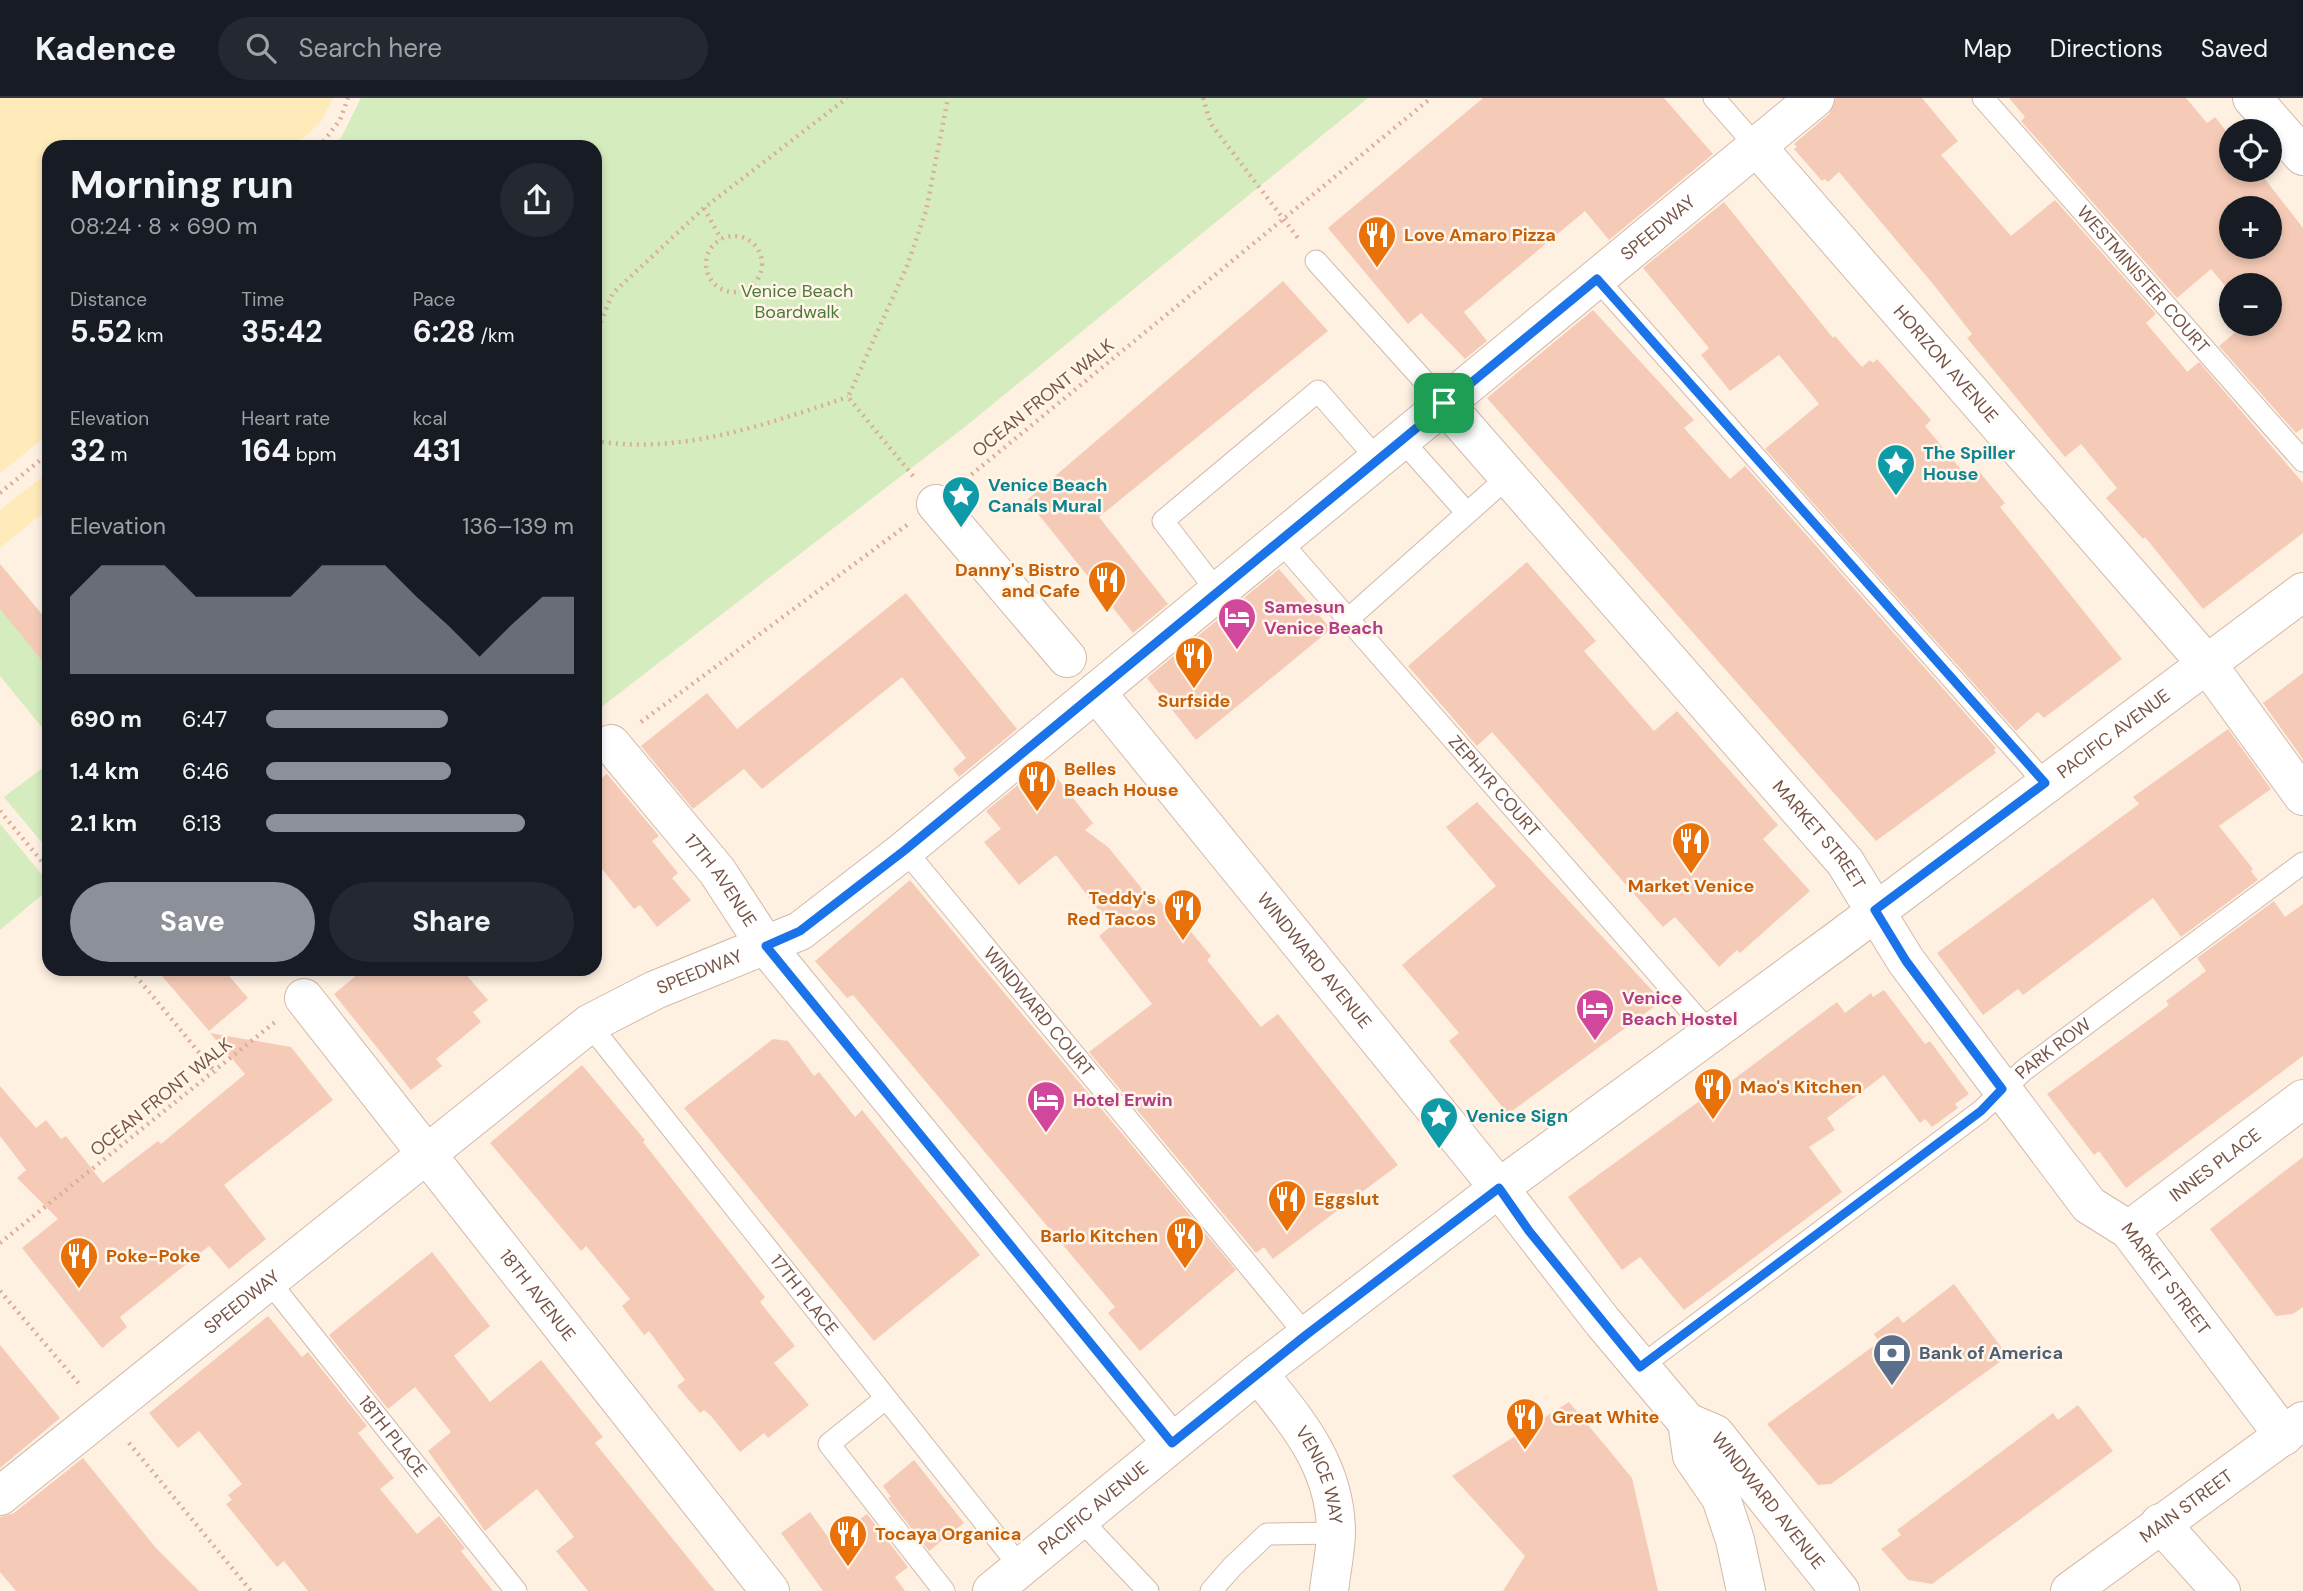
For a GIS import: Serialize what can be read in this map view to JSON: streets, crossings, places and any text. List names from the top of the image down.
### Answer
{
  "streets": {
    "street": [
      "SPEEDWAY",
      "HORIZON AVENUE",
      "PACIFIC AVENUE",
      "MARKET STREET",
      "17TH AVENUE",
      "WINDWARD AVENUE",
      "INNES PLACE",
      "18TH AVENUE",
      "VENICE WAY",
      "MAIN STREET"
    ],
    "lane": [
      "WESTMINISTER COURT",
      "ZEPHYR COURT",
      "WINDWARD COURT",
      "PARK ROW",
      "17TH PLACE",
      "18TH PLACE"
    ],
    "path": ["OCEAN FRONT WALK"]
  },
  "crossings": [
    ["SPEEDWAY", "HORIZON AVENUE"],
    ["SPEEDWAY", "ZEPHYR COURT"],
    ["SPEEDWAY", "MARKET STREET"],
    ["SPEEDWAY", "17TH AVENUE"],
    ["SPEEDWAY", "WINDWARD AVENUE"],
    ["SPEEDWAY", "WINDWARD COURT"],
    ["SPEEDWAY", "18TH AVENUE"],
    ["SPEEDWAY", "17TH PLACE"],
    ["SPEEDWAY", "18TH PLACE"],
    ["HORIZON AVENUE", "PACIFIC AVENUE"],
    ["OCEAN FRONT WALK", "17TH AVENUE"],
    ["OCEAN FRONT WALK", "WINDWARD AVENUE"],
    ["OCEAN FRONT WALK", "18TH AVENUE"],
    ["PACIFIC AVENUE", "ZEPHYR COURT"],
    ["PACIFIC AVENUE", "MARKET STREET"],
    ["PACIFIC AVENUE", "17TH AVENUE"],
    ["PACIFIC AVENUE", "WINDWARD AVENUE"],
    ["PACIFIC AVENUE", "WINDWARD COURT"],
    ["PACIFIC AVENUE", "17TH PLACE"],
    ["PACIFIC AVENUE", "VENICE WAY"],
    ["MARKET STREET", "PARK ROW"],
    ["MARKET STREET", "INNES PLACE"],
    ["MARKET STREET", "MAIN STREET"],
    ["WINDWARD AVENUE", "PARK ROW"]
  ],
  "parks": ["Venice Beach Boardwalk"],
  "places": {
    "restaurant": [
      "Love Amaro Pizza",
      "Danny's Bistro and Cafe",
      "Surfside",
      "Belles Beach House",
      "Market Venice",
      "Teddy's Red Tacos",
      "Mao's Kitchen",
      "Eggslut",
      "Barlo Kitchen",
      "Poke-Poke",
      "Great White",
      "Tocaya Organica"
    ],
    "place": ["The Spiller House", "Venice Beach Canals Mural", "Venice Sign"],
    "hotel": ["Samesun Venice Beach", "Venice Beach Hostel", "Hotel Erwin"],
    "bank": ["Bank of America"]
  },
  "page": {
    "header": "Kadence",
    "search": "Search here",
    "nav": ["Map", "Directions", "Saved"],
    "map_buttons": ["+", "−"],
    "heading": ["Morning run", "08:24 · 8 × 690 m"],
    "stats": [
      ["Distance", "5.52 km"],
      ["Time", "35:42"],
      ["Pace", "6:28 /km"],
      ["Elevation", "32 m"],
      ["Heart rate", "164 bpm"],
      ["kcal", "431"]
    ],
    "chart": ["Elevation", "136–139 m"],
    "list": [
      {
        "name": "690 m",
        "note": "6:47"
      },
      {
        "name": "1.4 km",
        "note": "6:46"
      },
      {
        "name": "2.1 km",
        "note": "6:13"
      }
    ],
    "buttons": ["Save", "Share"]
  }
}
